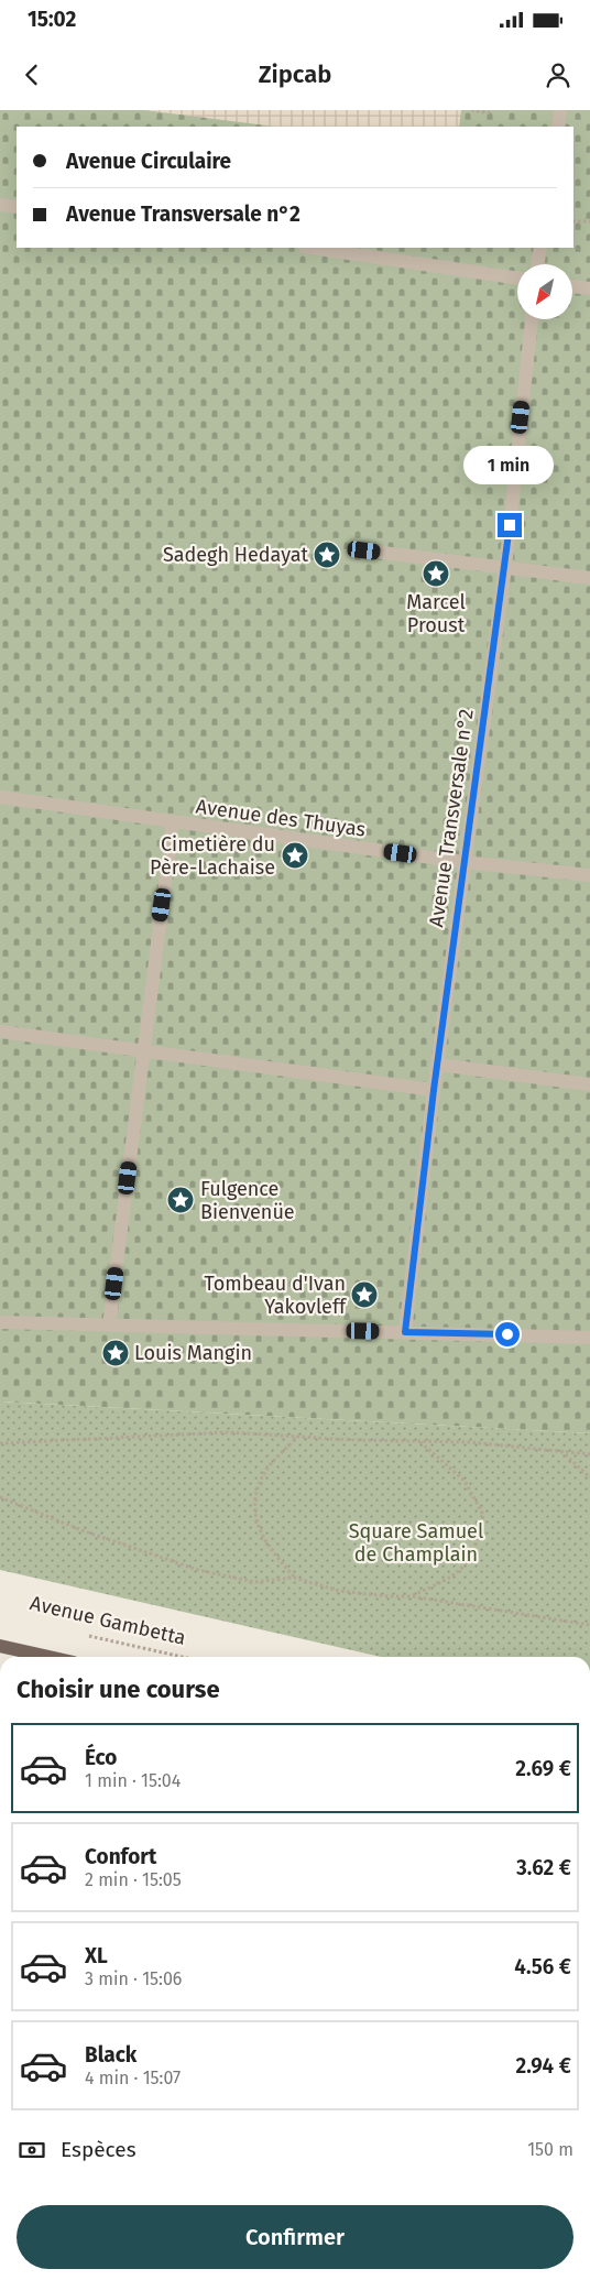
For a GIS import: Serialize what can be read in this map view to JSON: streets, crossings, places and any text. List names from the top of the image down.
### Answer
{
  "streets": {
    "street": ["Avenue des Thuyas", "Avenue Transversale n°2"],
    "path": ["Avenue Gambetta"]
  },
  "crossings": [
    ["Avenue des Thuyas", "Avenue Transversale n°2"]
  ],
  "parks": ["Square Samuel de Champlain"],
  "places": {
    "place": [
      "Sadegh Hedayat",
      "Marcel Proust",
      "Cimetière du Père-Lachaise",
      "Fulgence Bienvenüe",
      "Tombeau d'Ivan Yakovleff",
      "Louis Mangin"
    ]
  },
  "north": "bottom left",
  "page": {
    "status": "15:02",
    "header": "Zipcab",
    "banner": ["Avenue Circulaire", "Avenue Transversale n°2"],
    "bubble": "1 min",
    "heading": "Choisir une course",
    "list": [
      {
        "name": "Éco",
        "note": "1 min · 15:04",
        "value": "2.69 €"
      },
      {
        "name": "Confort",
        "note": "2 min · 15:05",
        "value": "3.62 €"
      },
      {
        "name": "XL",
        "note": "3 min · 15:06",
        "value": "4.56 €"
      },
      {
        "name": "Black",
        "note": "4 min · 15:07",
        "value": "2.94 €"
      }
    ],
    "pay": ["Espèces", "150 m"],
    "buttons": "Confirmer"
  }
}
